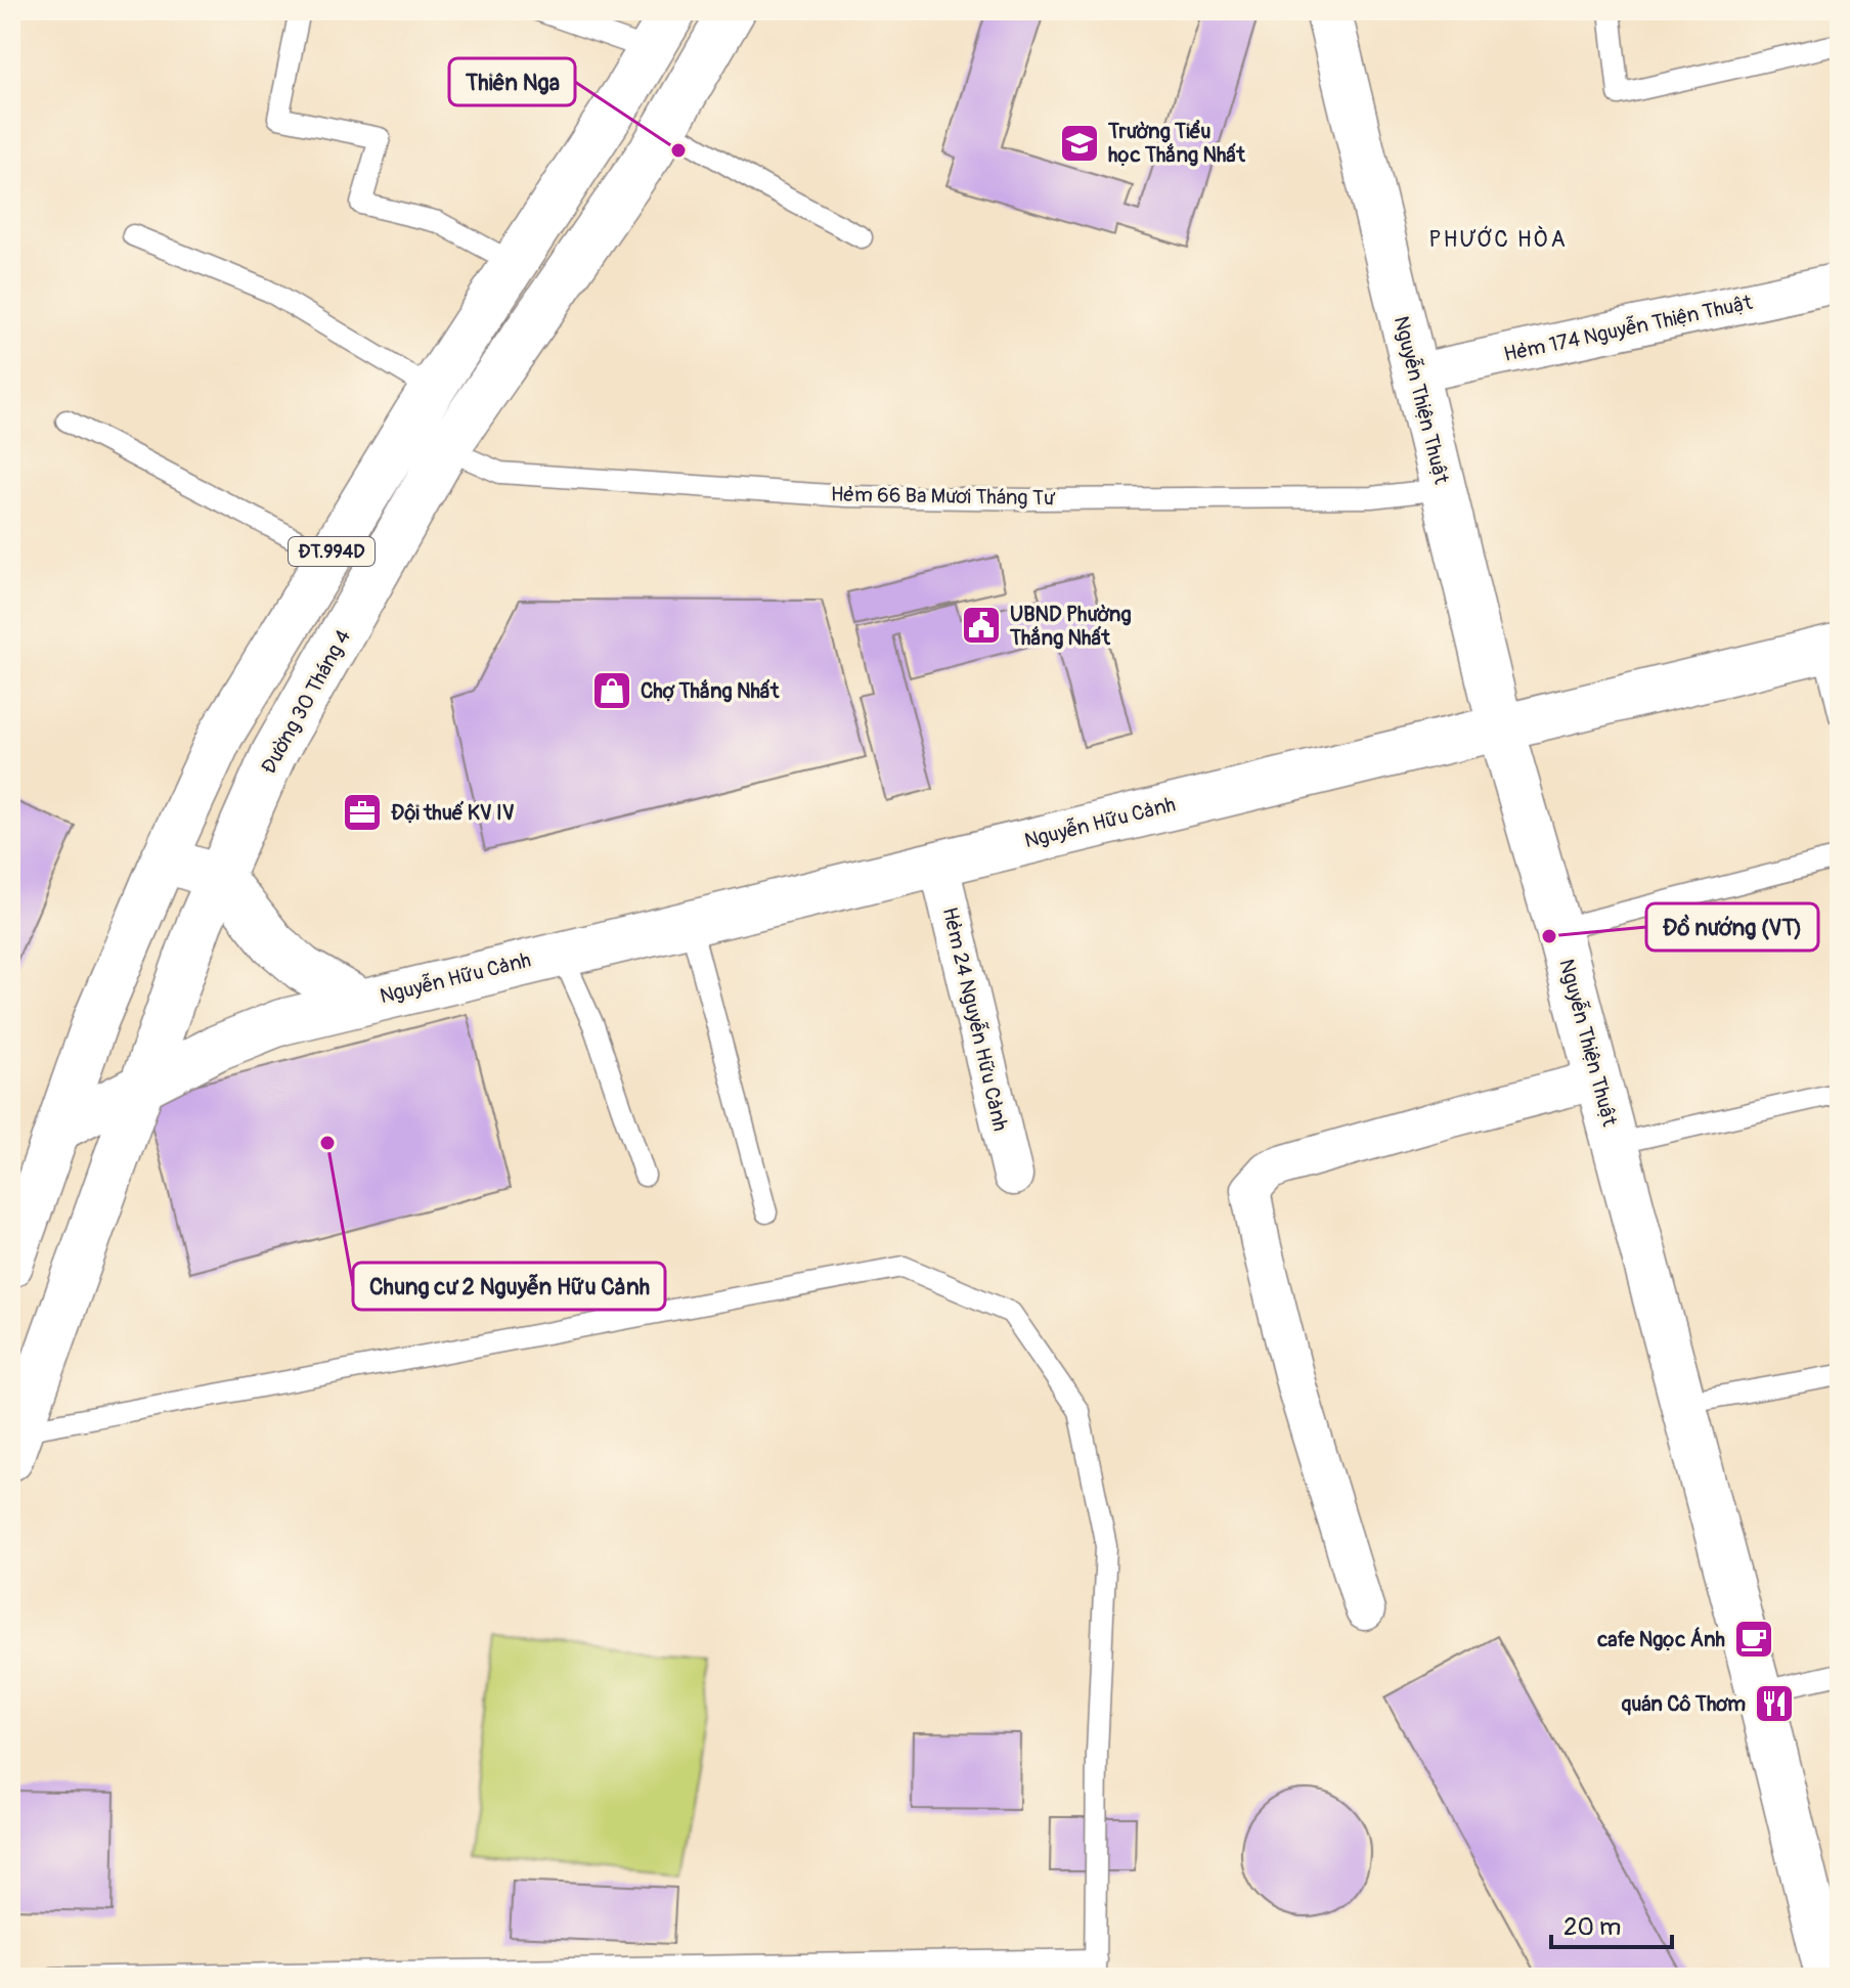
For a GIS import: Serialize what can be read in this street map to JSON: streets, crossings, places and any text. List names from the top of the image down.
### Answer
{
  "streets": {
    "street": [
      "Hẻm 174 Nguyễn Thiện Thuật",
      "Nguyễn Thiện Thuật",
      "ĐT.994D",
      "Đường 30 Tháng 4",
      "Nguyễn Hữu Cảnh",
      "Hẻm 24 Nguyễn Hữu Cảnh"
    ],
    "lane": ["Hẻm 66 Ba Mươi Tháng Tư"]
  },
  "crossings": [
    ["Hẻm 174 Nguyễn Thiện Thuật", "Nguyễn Thiện Thuật"],
    ["Nguyễn Thiện Thuật", "Hẻm 66 Ba Mươi Tháng Tư"],
    ["Nguyễn Thiện Thuật", "Nguyễn Hữu Cảnh"],
    ["Hẻm 66 Ba Mươi Tháng Tư", "Đường 30 Tháng 4"],
    ["ĐT.994D", "Nguyễn Hữu Cảnh"],
    ["Đường 30 Tháng 4", "Nguyễn Hữu Cảnh"],
    ["Nguyễn Hữu Cảnh", "Hẻm 24 Nguyễn Hữu Cảnh"]
  ],
  "districts": ["PHƯỚC HÒA"],
  "places": {
    "school or university": ["Trường Tiểu học Thắng Nhất"],
    "other": ["Thiên Nga", "Đồ nướng (VT)", "Chung cư 2 Nguyễn Hữu Cảnh"],
    "public building": ["UBND Phường Thắng Nhất"],
    "shop": ["Chợ Thắng Nhất"],
    "office": ["Đội thuế KV IV"],
    "cafe": ["cafe Ngọc Ánh"],
    "restaurant": ["quán Cô Thơm"]
  },
  "scale_bar": "20 m"
}
